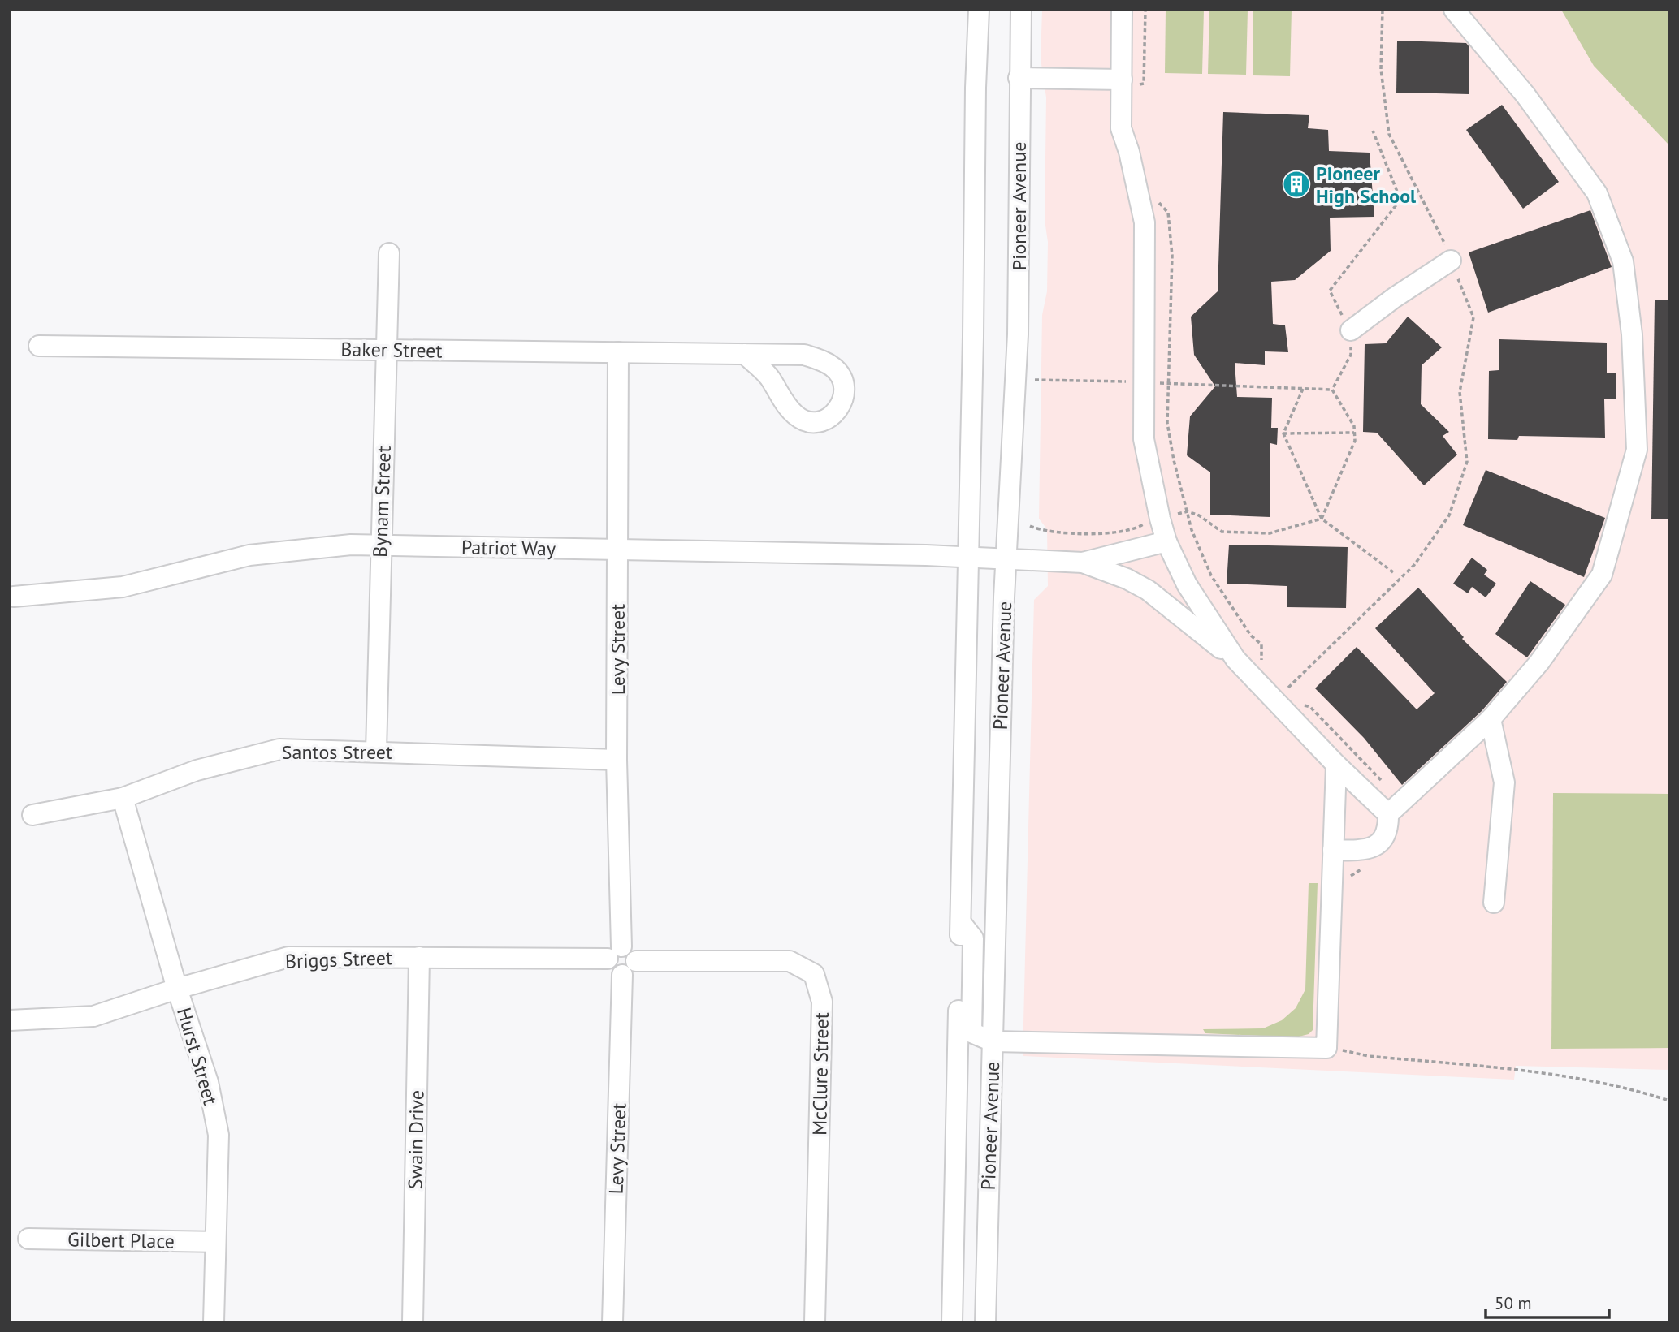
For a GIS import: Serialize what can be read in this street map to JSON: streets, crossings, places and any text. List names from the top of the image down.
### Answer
{
  "streets": {
    "street": [
      "Pioneer Avenue",
      "Baker Street",
      "Bynam Street",
      "Patriot Way",
      "Levy Street",
      "Santos Street",
      "Briggs Street",
      "Hurst Street",
      "McClure Street",
      "Swain Drive",
      "Gilbert Place"
    ]
  },
  "crossings": [
    ["Pioneer Avenue", "Patriot Way"],
    ["Baker Street", "Bynam Street"],
    ["Baker Street", "Levy Street"],
    ["Bynam Street", "Patriot Way"],
    ["Bynam Street", "Santos Street"],
    ["Patriot Way", "Levy Street"],
    ["Levy Street", "Santos Street"],
    ["Levy Street", "Briggs Street"],
    ["Levy Street", "McClure Street"],
    ["Santos Street", "Hurst Street"],
    ["Briggs Street", "Hurst Street"],
    ["Briggs Street", "Swain Drive"],
    ["Hurst Street", "Gilbert Place"]
  ],
  "places": {
    "building": ["Pioneer High School"]
  },
  "scale_bar": "50 m"
}
